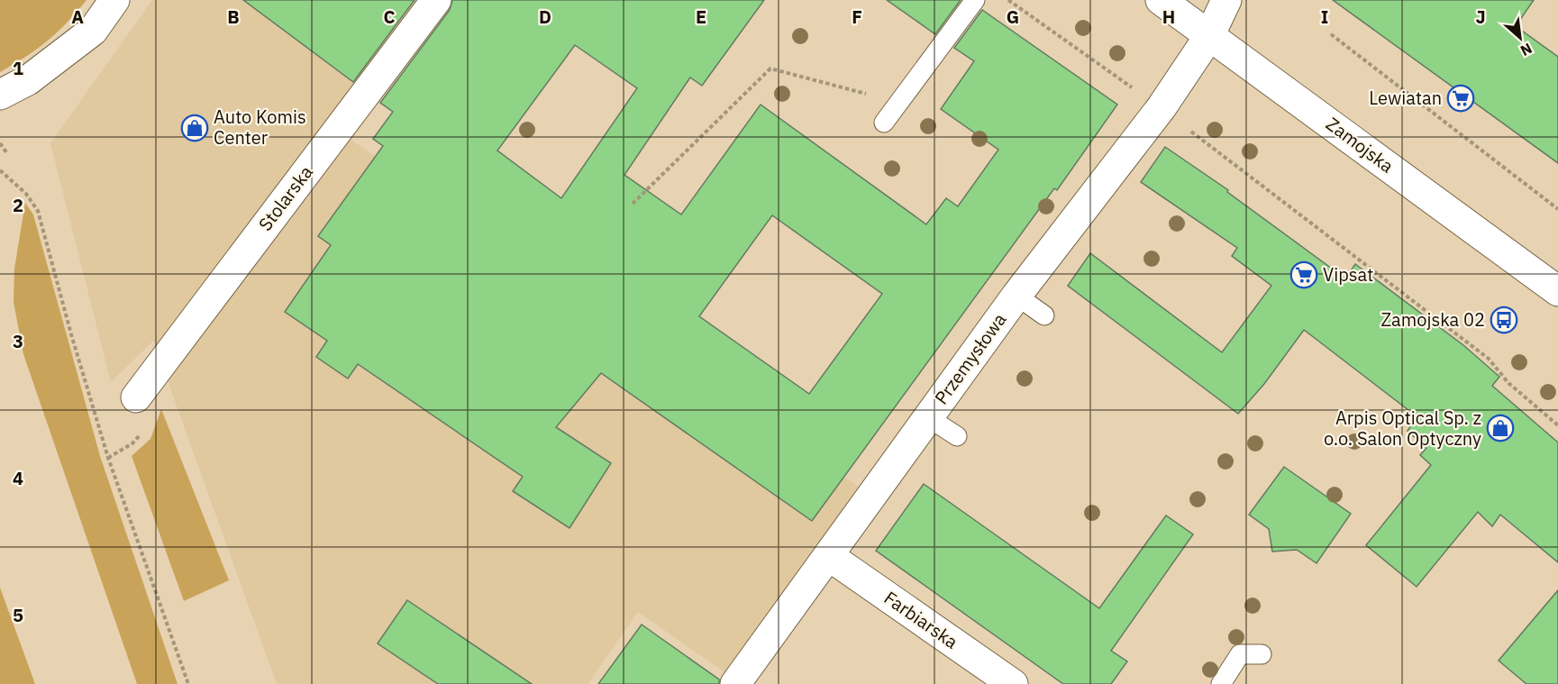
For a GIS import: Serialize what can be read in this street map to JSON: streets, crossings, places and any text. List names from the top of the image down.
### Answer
{
  "streets": {
    "street": [
      "Zamojska",
      "Stolarska",
      "Przemysłowa",
      "Farbiarska"
    ]
  },
  "crossings": [
    ["Zamojska", "Przemysłowa"],
    ["Przemysłowa", "Farbiarska"]
  ],
  "places": {
    "supermarket": ["Lewiatan", "Vipsat"],
    "shop": ["Auto Komis Center", "Arpis Optical Sp. z o.o. Salon Optyczny"],
    "bus stop": ["Zamojska 02"]
  },
  "north": "bottom right",
  "grid": {
    "columns": [
      "A",
      "B",
      "C",
      "D",
      "E",
      "F",
      "G",
      "H",
      "I",
      "J"
    ],
    "rows": [
      "1",
      "2",
      "3",
      "4",
      "5"
    ]
  }
}
